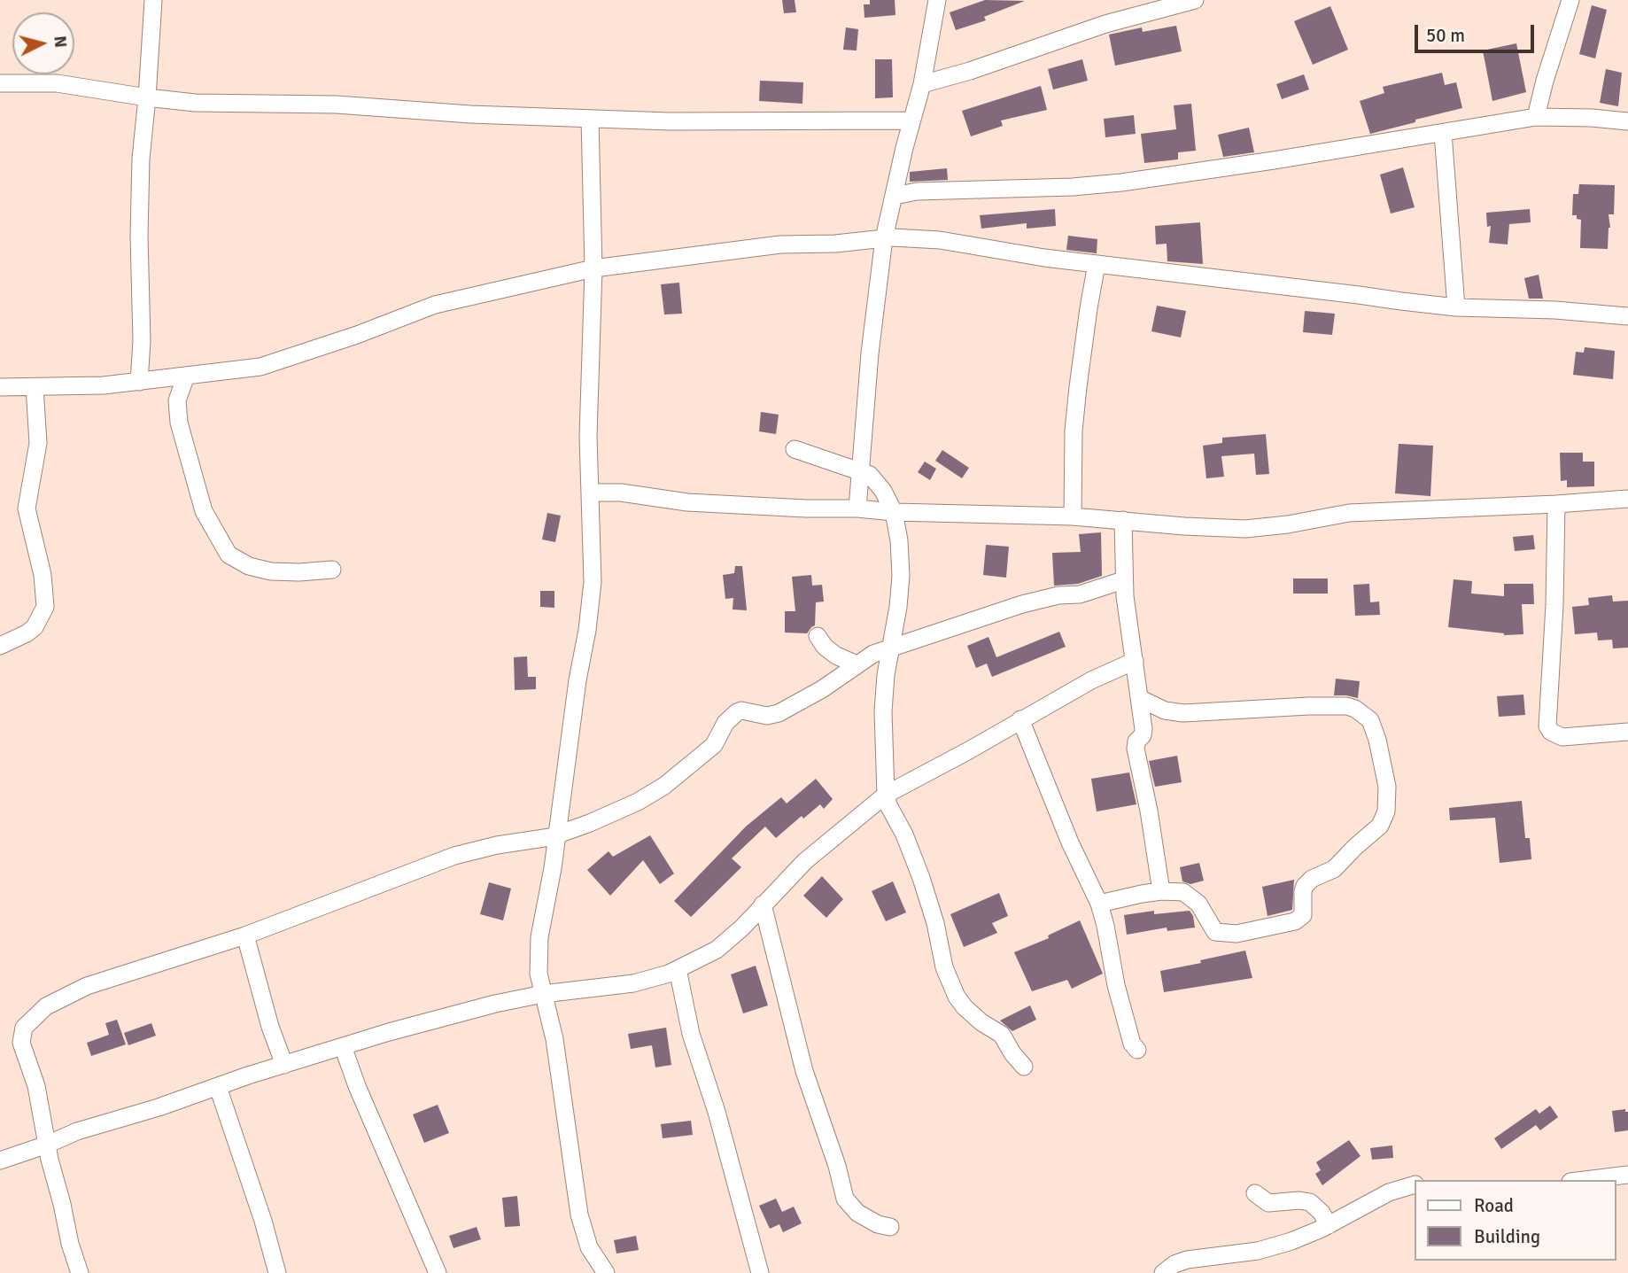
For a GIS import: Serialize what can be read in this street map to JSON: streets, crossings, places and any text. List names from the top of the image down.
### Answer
{
  "legend": ["Road", "Building"],
  "scale_bar": "50 m",
  "north": "right"
}
